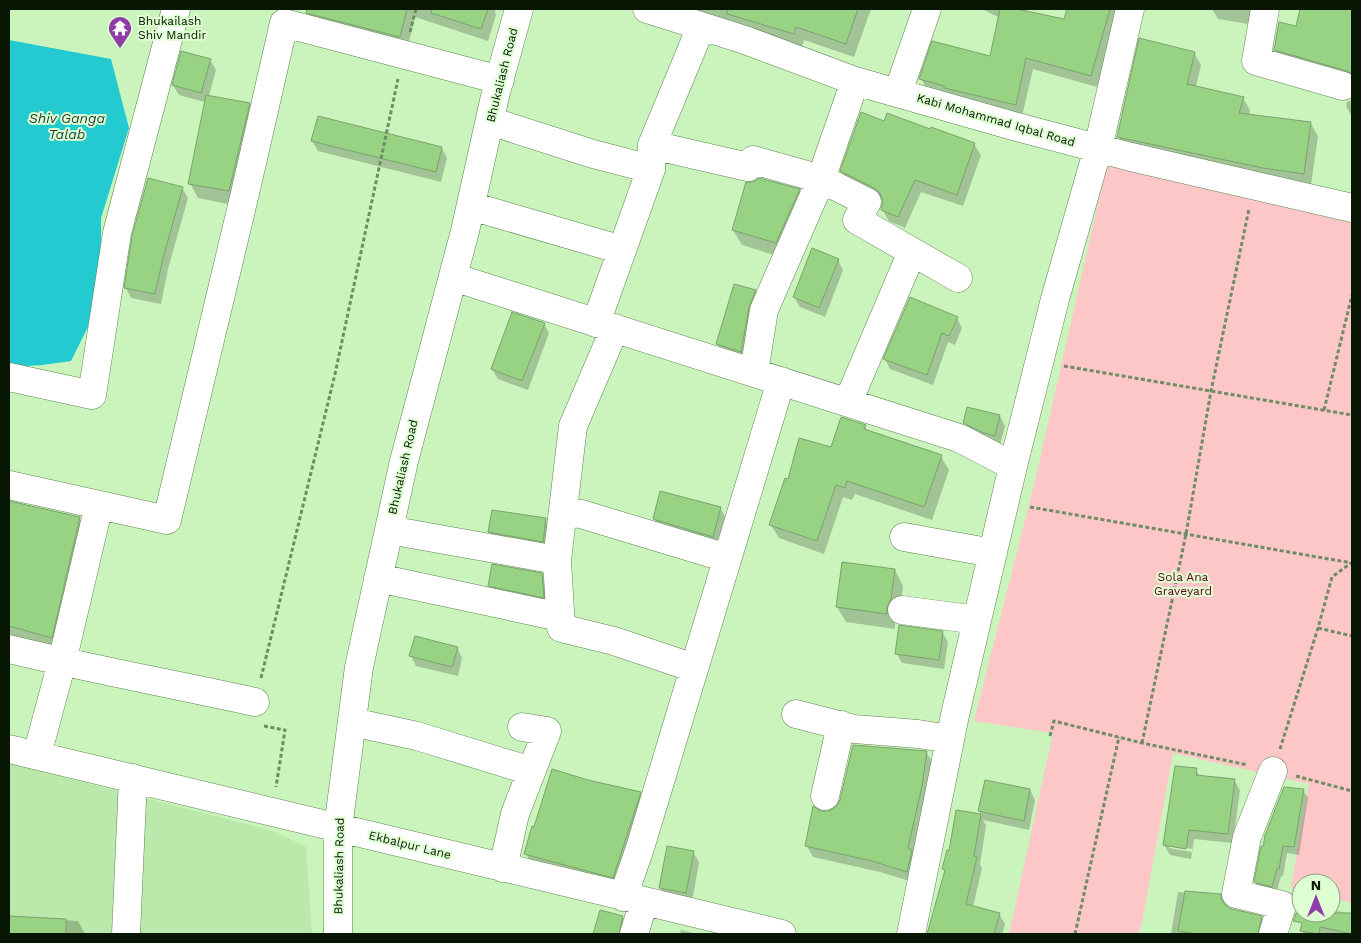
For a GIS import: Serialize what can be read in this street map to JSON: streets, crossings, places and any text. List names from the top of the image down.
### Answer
{
  "streets": {
    "street": ["Bhukaliash Road", "Kabi Mohammad Iqbal Road", "Ekbalpur Lane"]
  },
  "crossings": [
    ["Bhukaliash Road", "Ekbalpur Lane"]
  ],
  "water": ["Shiv Ganga Talab"],
  "parks": ["Sola Ana Graveyard"],
  "places": {
    "temple": ["Bhukailash Shiv Mandir"]
  },
  "north": "top"
}
